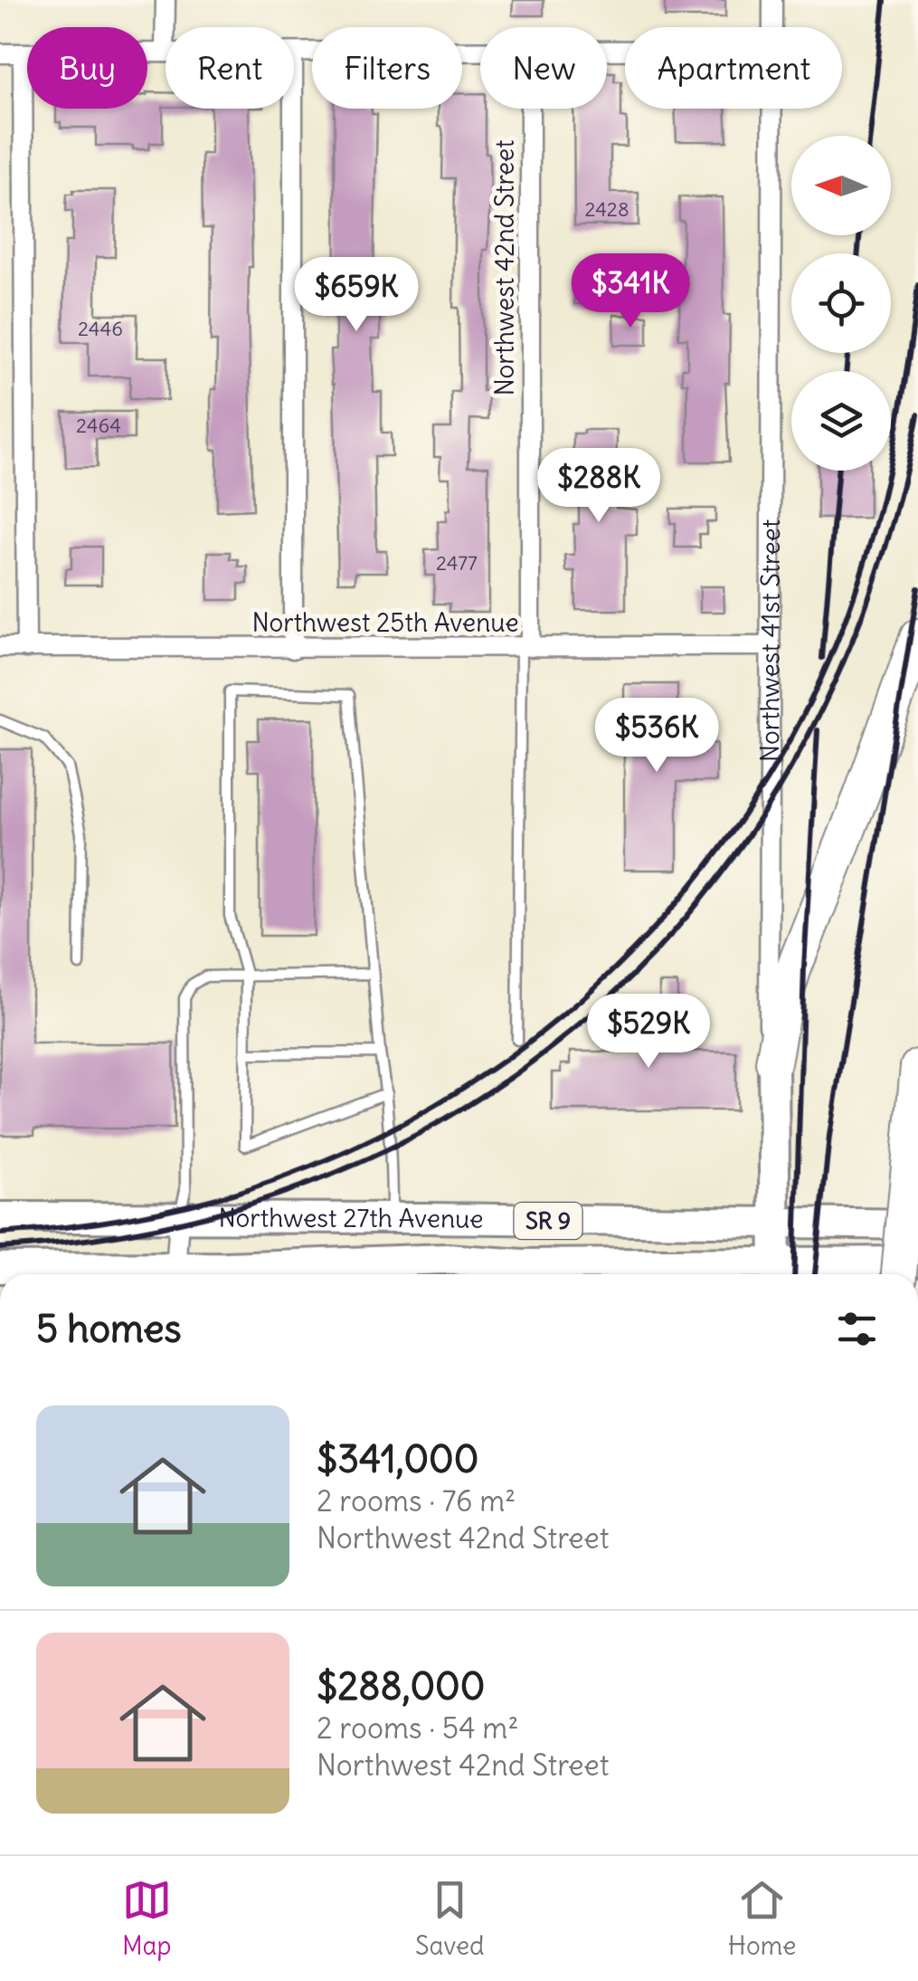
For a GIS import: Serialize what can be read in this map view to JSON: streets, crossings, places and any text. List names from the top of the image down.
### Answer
{
  "streets": {
    "main road": ["Northwest 41st Street", "Northwest 27th Avenue", "SR 9"],
    "street": ["Northwest 42nd Street", "Northwest 25th Avenue"]
  },
  "crossings": [
    ["Northwest 42nd Street", "Northwest 25th Avenue"],
    ["Northwest 25th Avenue", "Northwest 41st Street"],
    ["Northwest 41st Street", "Northwest 27th Avenue"]
  ],
  "house_numbers": [
    "2428",
    "2446",
    "2464",
    "2477"
  ],
  "north": "left",
  "page": {
    "chip": [
      "Buy",
      "Rent",
      "Filters",
      "New",
      "Apartment"
    ],
    "price": [
      "$341K",
      "$659K",
      "$288K",
      "$536K",
      "$529K"
    ],
    "heading": "5 homes",
    "list": [
      {
        "name": "$341,000",
        "note": "2 rooms · 76 m² · Northwest 42nd Street"
      },
      {
        "name": "$288,000",
        "note": "2 rooms · 54 m² · Northwest 42nd Street"
      }
    ],
    "tabs": ["Map", "Saved", "Home"]
  }
}
